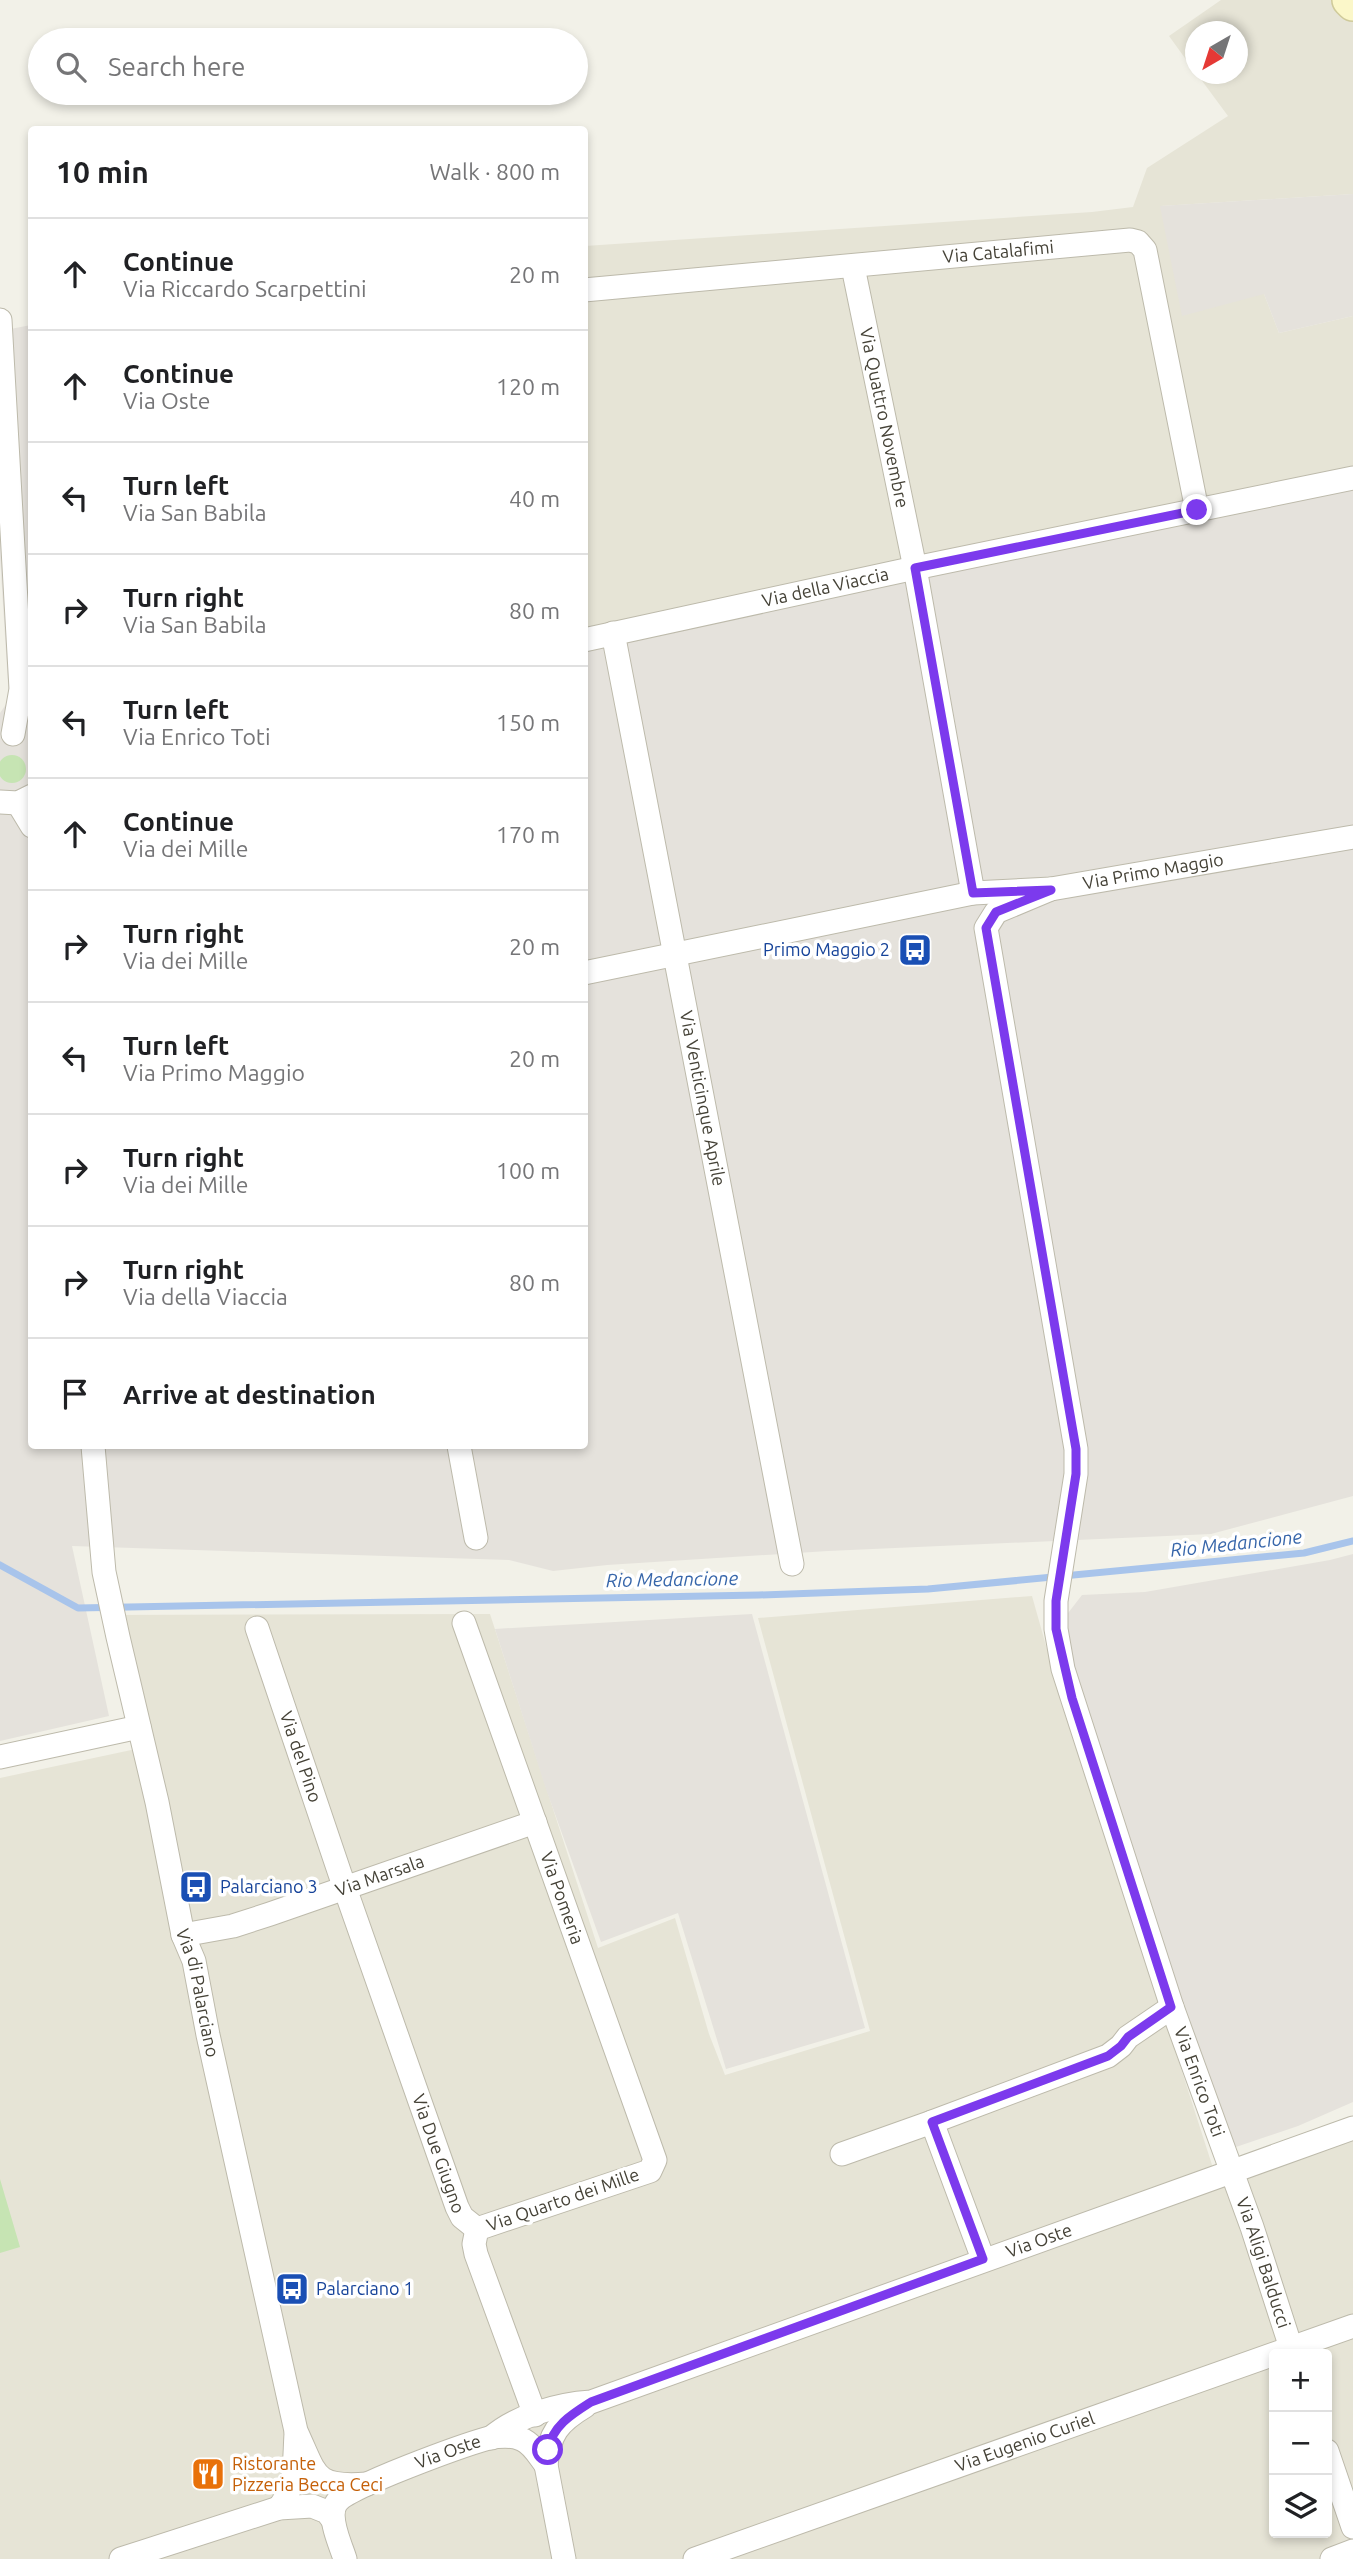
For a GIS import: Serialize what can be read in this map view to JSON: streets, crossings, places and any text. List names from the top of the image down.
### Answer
{
  "streets": {
    "street": [
      "Via Catalafimi",
      "Via Quattro Novembre",
      "Via della Viaccia",
      "Via Primo Maggio",
      "Via Venticinque Aprile",
      "Via del Pino",
      "Via Marsala",
      "Via Pomeria",
      "Via di Palarciano",
      "Via Enrico Toti",
      "Via Due Giugno",
      "Via Quarto dei Mille",
      "Via Oste",
      "Via Aligi Balducci",
      "Via Eugenio Curiel"
    ]
  },
  "crossings": [
    ["Via Catalafimi", "Via Quattro Novembre"],
    ["Via Catalafimi", "Via della Viaccia"],
    ["Via Quattro Novembre", "Via della Viaccia"],
    ["Via Quattro Novembre", "Via Primo Maggio"],
    ["Via della Viaccia", "Via Venticinque Aprile"],
    ["Via Primo Maggio", "Via Venticinque Aprile"],
    ["Via Primo Maggio", "Via Enrico Toti"],
    ["Via del Pino", "Via Marsala"],
    ["Via del Pino", "Via Due Giugno"],
    ["Via Marsala", "Via Pomeria"],
    ["Via Marsala", "Via di Palarciano"],
    ["Via Marsala", "Via Due Giugno"],
    ["Via Pomeria", "Via Quarto dei Mille"],
    ["Via di Palarciano", "Via Oste"],
    ["Via Enrico Toti", "Via Oste"],
    ["Via Enrico Toti", "Via Aligi Balducci"],
    ["Via Due Giugno", "Via Quarto dei Mille"],
    ["Via Due Giugno", "Via Oste"],
    ["Via Oste", "Via Aligi Balducci"]
  ],
  "water": ["Rio Medancione"],
  "places": {
    "bus stop": ["Primo Maggio 2", "Palarciano 3", "Palarciano 1"],
    "restaurant": ["Ristorante Pizzeria Becca Ceci"]
  },
  "north": "bottom left",
  "page": {
    "search": "Search here",
    "heading": ["10 min", "Walk · 800 m"],
    "list": [
      ["Continue", "Via Riccardo Scarpettini", "20 m"],
      ["Continue", "Via Oste", "120 m"],
      ["Turn left", "Via San Babila", "40 m"],
      ["Turn right", "Via San Babila", "80 m"],
      ["Turn left", "Via Enrico Toti", "150 m"],
      ["Continue", "Via dei Mille", "170 m"],
      ["Turn right", "Via dei Mille", "20 m"],
      ["Turn left", "Via Primo Maggio", "20 m"],
      ["Turn right", "Via dei Mille", "100 m"],
      ["Turn right", "Via della Viaccia", "80 m"],
      "Arrive at destination"
    ],
    "map_buttons": ["+", "−"]
  }
}
